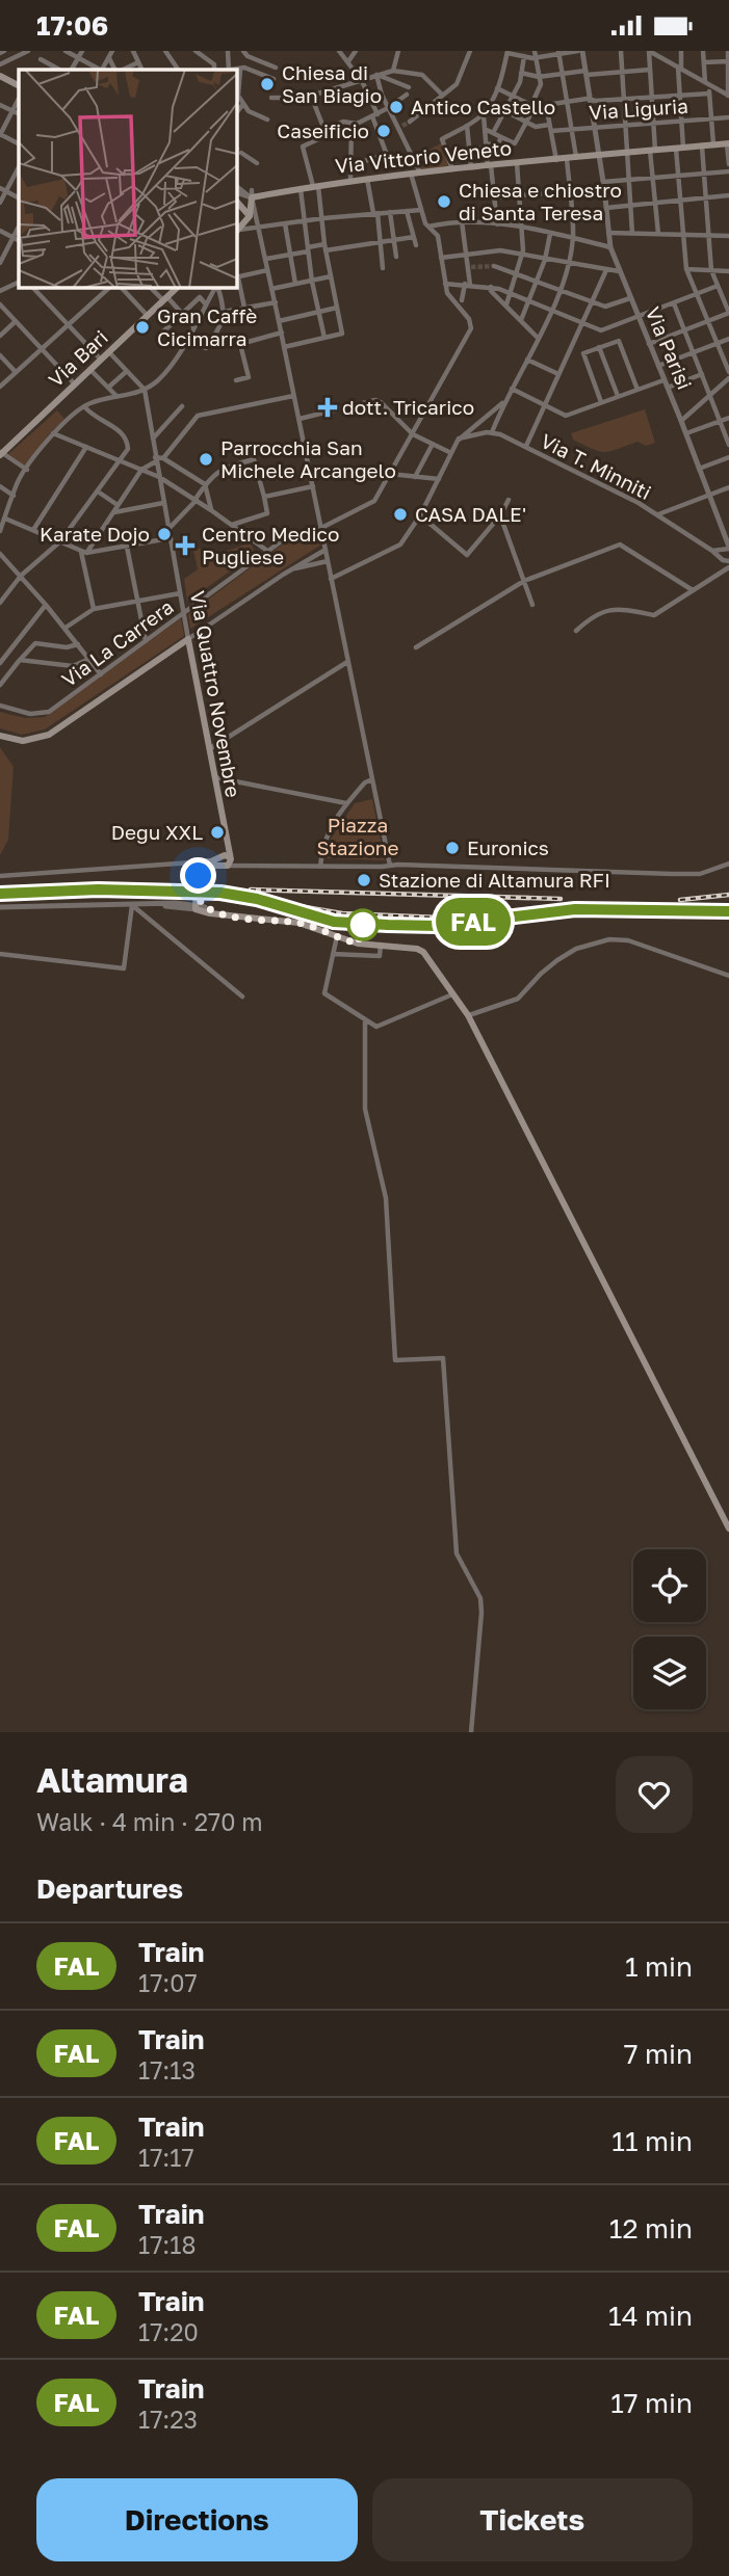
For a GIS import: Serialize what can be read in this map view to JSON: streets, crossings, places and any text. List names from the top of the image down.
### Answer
{
  "streets": {
    "main road": ["Via Vittorio Veneto", "Via Bari", "Via Quattro Novembre"],
    "street": [
      "Via Liguria",
      "Via Parisi",
      "Via T. Minniti",
      "Via La Carrera"
    ]
  },
  "crossings": [
    ["Via Liguria", "Via Parisi"],
    ["Via Vittorio Veneto", "Via Parisi"],
    ["Via La Carrera", "Via Quattro Novembre"]
  ],
  "parks": ["Piazza Stazione"],
  "places": {
    "other": [
      "Chiesa di San Biagio",
      "Antico Castello",
      "Caseificio",
      "Chiesa e chiostro di Santa Teresa",
      "Gran Caffè Cicimarra",
      "Parrocchia San Michele Arcangelo",
      "CASA DALE'",
      "Karate Dojo",
      "Degu XXL",
      "Euronics",
      "Stazione di Altamura RFI"
    ],
    "health": ["dott. Tricarico", "Centro Medico Pugliese"]
  },
  "page": {
    "status": "17:06",
    "on_map": "FAL",
    "heading": [
      ["Altamura", "Walk · 4 min · 270 m"],
      "Departures"
    ],
    "list": [
      {
        "mark": "FAL",
        "name": "Train",
        "note": "17:07",
        "value": "1 min"
      },
      {
        "mark": "FAL",
        "name": "Train",
        "note": "17:13",
        "value": "7 min"
      },
      {
        "mark": "FAL",
        "name": "Train",
        "note": "17:17",
        "value": "11 min"
      },
      {
        "mark": "FAL",
        "name": "Train",
        "note": "17:18",
        "value": "12 min"
      },
      {
        "mark": "FAL",
        "name": "Train",
        "note": "17:20",
        "value": "14 min"
      },
      {
        "mark": "FAL",
        "name": "Train",
        "note": "17:23",
        "value": "17 min"
      }
    ],
    "buttons": ["Directions", "Tickets"]
  }
}
